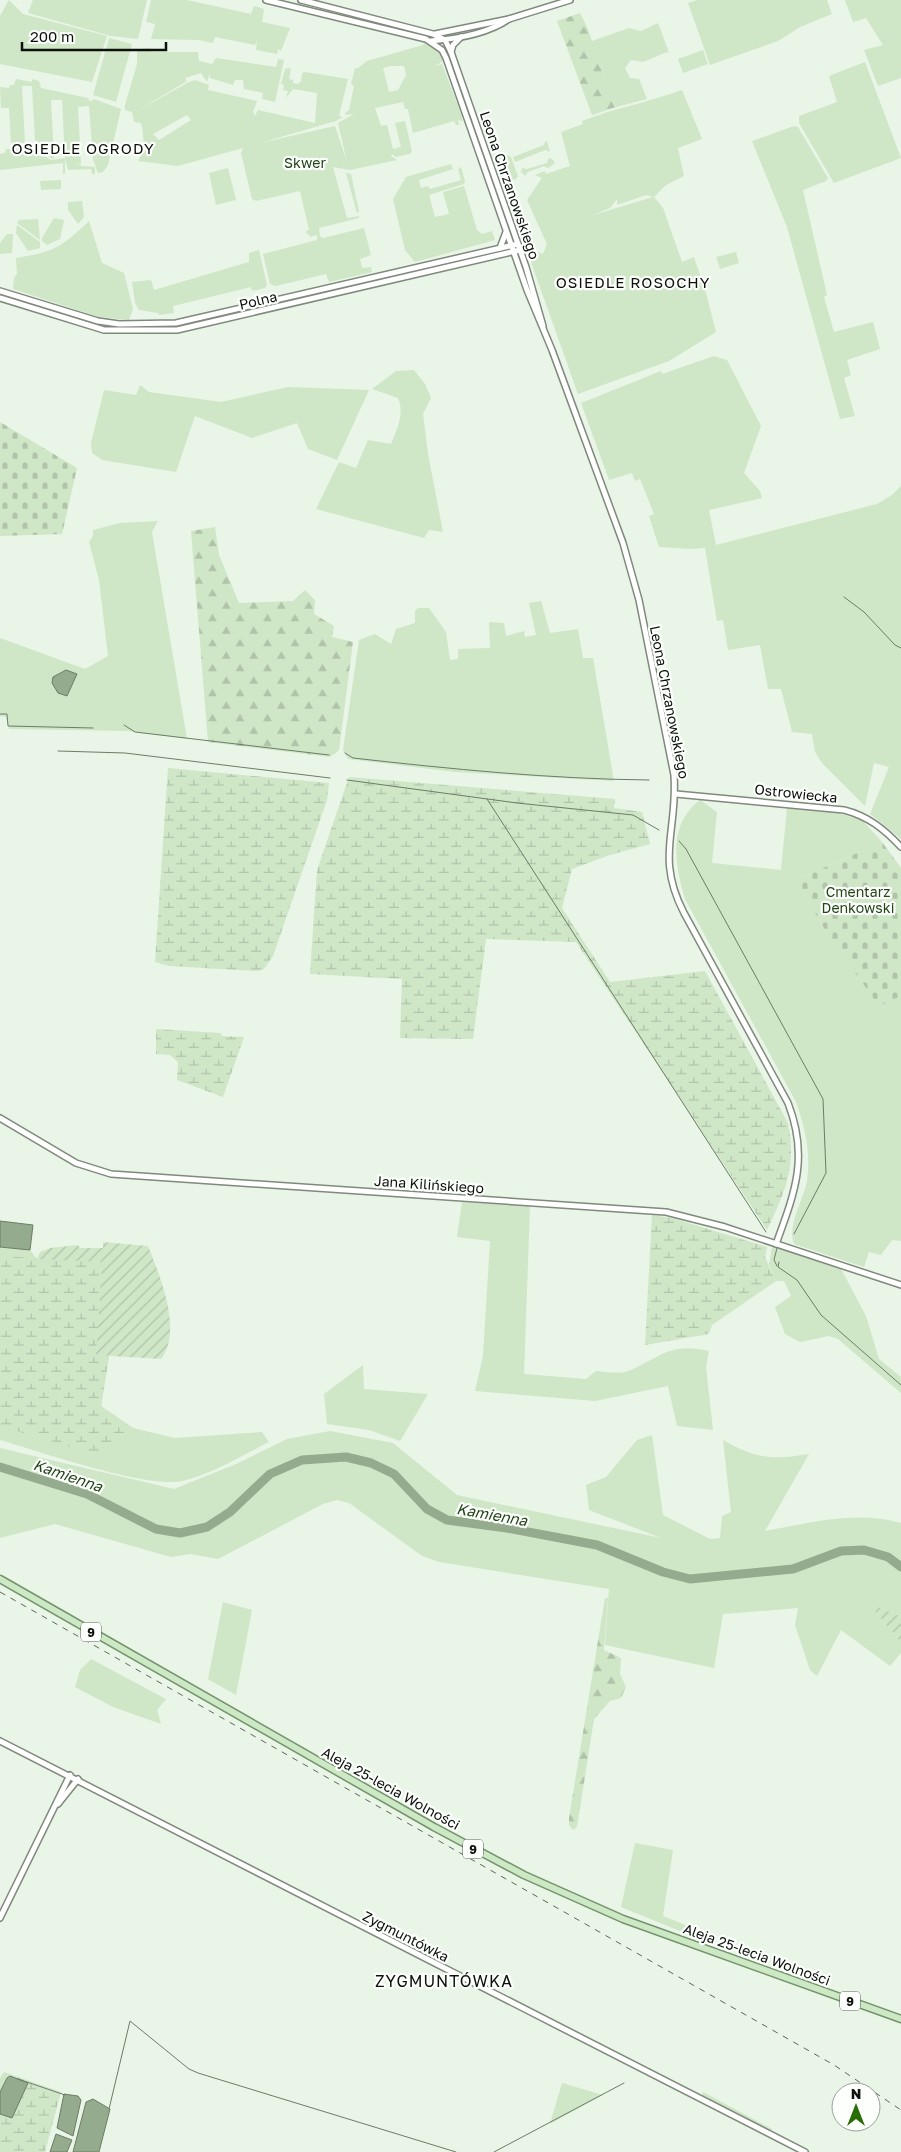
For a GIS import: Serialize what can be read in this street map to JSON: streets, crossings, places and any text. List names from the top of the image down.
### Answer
{
  "streets": {
    "main road": ["9", "Aleja 25-lecia Wolności"],
    "street": [
      "Leona Chrzanowskiego",
      "Polna",
      "Ostrowiecka",
      "Jana Kilińskiego",
      "Zygmuntówka"
    ]
  },
  "crossings": [
    ["Leona Chrzanowskiego", "Polna"],
    ["Leona Chrzanowskiego", "Ostrowiecka"],
    ["Leona Chrzanowskiego", "Jana Kilińskiego"]
  ],
  "districts": ["OSIEDLE OGRODY", "OSIEDLE ROSOCHY", "ZYGMUNTÓWKA"],
  "water": ["Kamienna"],
  "parks": ["Skwer", "Cmentarz Denkowski"],
  "scale_bar": "200 m",
  "north": "top"
}
